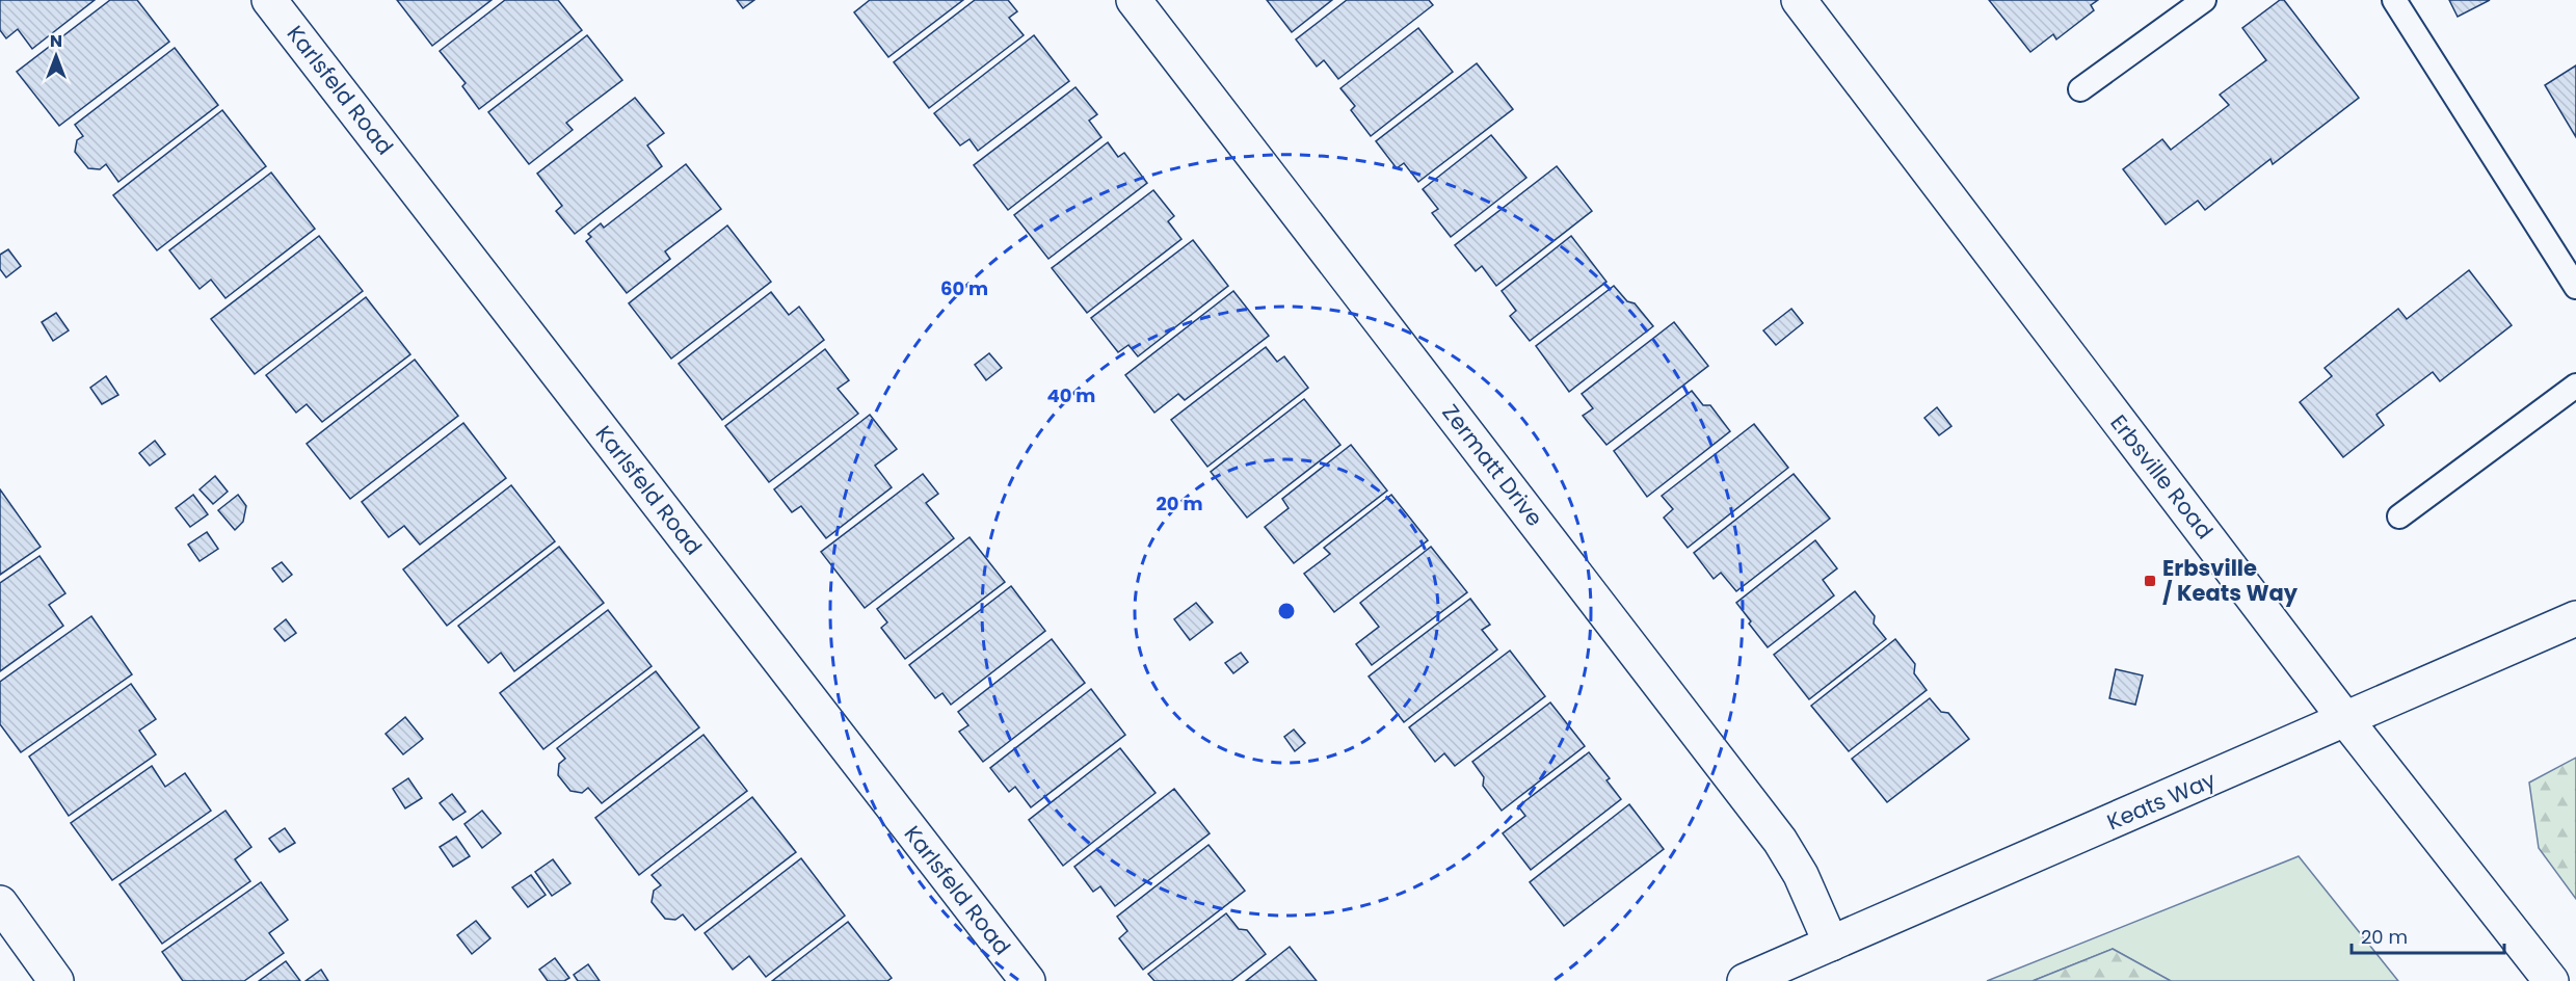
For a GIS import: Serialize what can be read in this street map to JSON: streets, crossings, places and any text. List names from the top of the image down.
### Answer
{
  "streets": {
    "street": [
      "Karlsfeld Road",
      "Zermatt Drive",
      "Erbsville Road",
      "Keats Way"
    ]
  },
  "crossings": [
    ["Zermatt Drive", "Keats Way"],
    ["Erbsville Road", "Keats Way"]
  ],
  "places": {
    "transit": ["Erbsville / Keats Way"]
  },
  "scale_bar": "20 m",
  "north": "top",
  "rings": ["60 m", "40 m", "20 m"]
}
